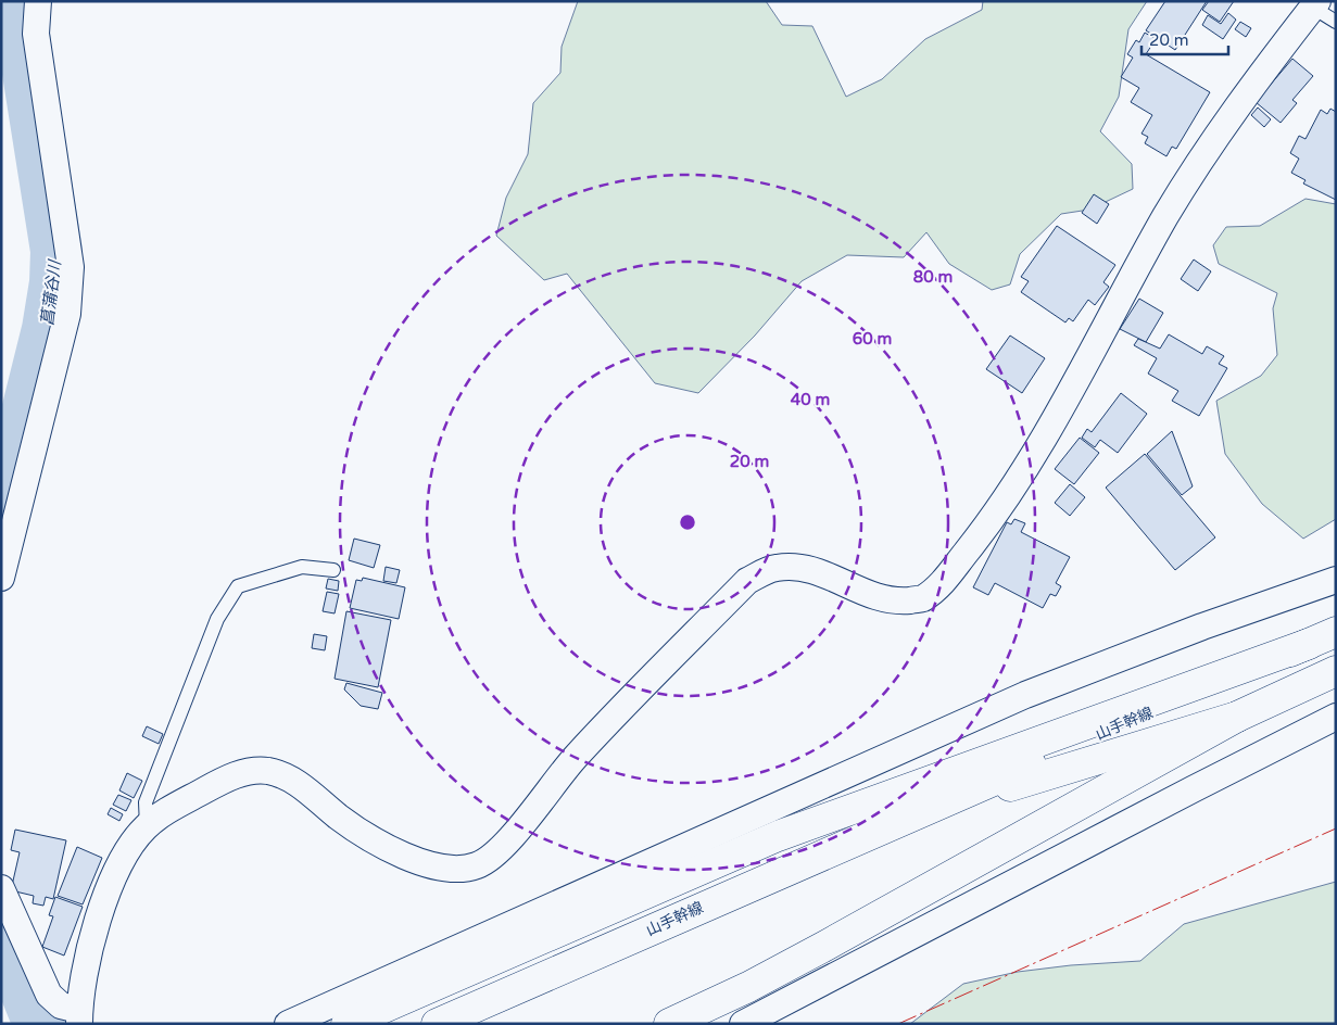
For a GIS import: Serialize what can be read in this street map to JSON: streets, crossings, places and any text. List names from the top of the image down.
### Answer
{
  "streets": {
    "main road": ["山手幹線"]
  },
  "water": ["菖蒲谷川"],
  "scale_bar": "20 m",
  "rings": [
    "80 m",
    "60 m",
    "40 m",
    "20 m"
  ]
}
